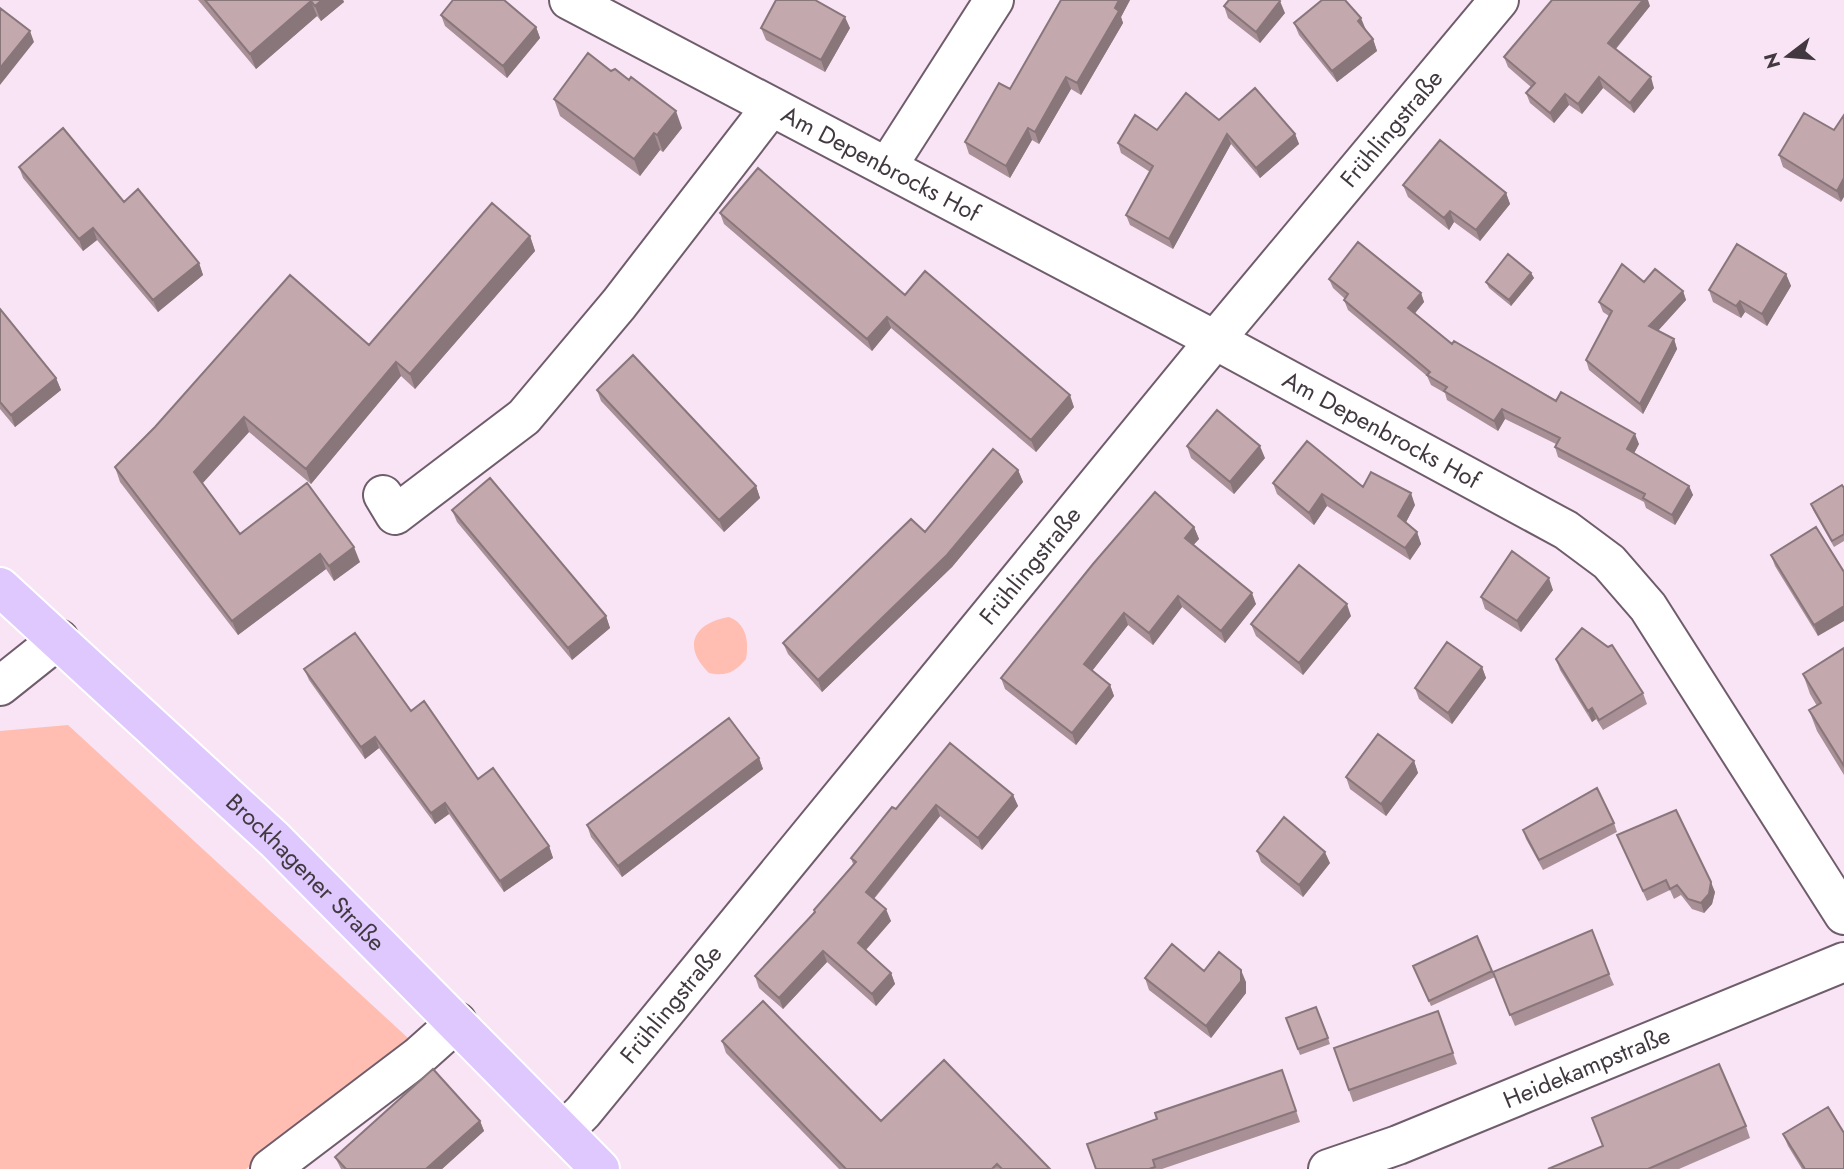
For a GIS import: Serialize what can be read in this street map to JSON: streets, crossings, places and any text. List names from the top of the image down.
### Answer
{
  "streets": {
    "main road": ["Brockhagener Straße"],
    "street": ["Frühlingstraße", "Am Depenbrocks Hof", "Heidekampstraße"]
  },
  "crossings": [
    ["Frühlingstraße", "Am Depenbrocks Hof"],
    ["Frühlingstraße", "Brockhagener Straße"]
  ],
  "north": "left"
}
